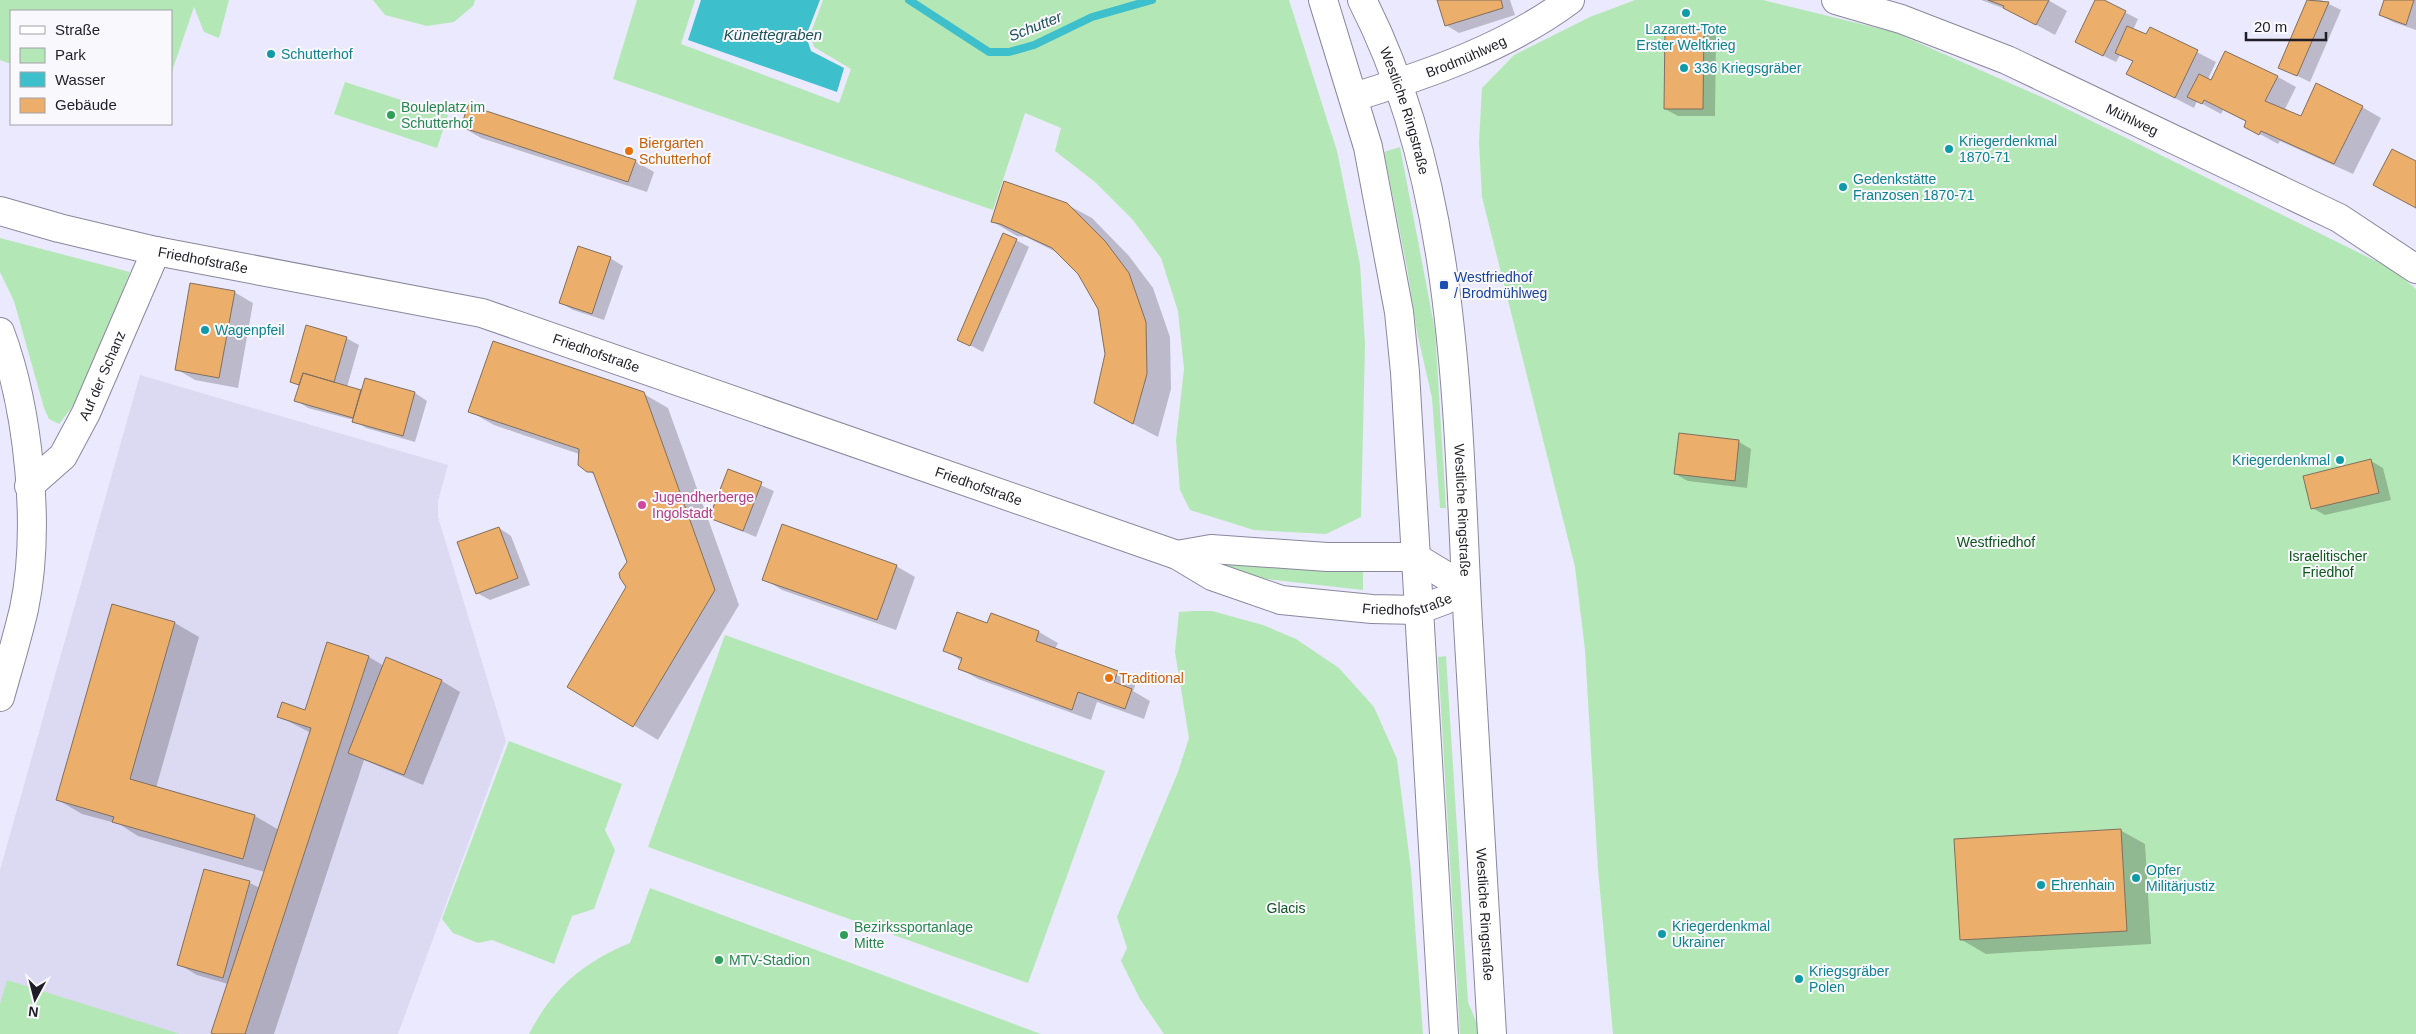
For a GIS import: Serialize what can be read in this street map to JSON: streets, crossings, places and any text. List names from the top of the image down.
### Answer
{
  "streets": {
    "street": [
      "Brodmühlweg",
      "Westliche Ringstraße",
      "Mühlweg",
      "Friedhofstraße",
      "Auf der Schanz"
    ]
  },
  "crossings": [
    ["Brodmühlweg", "Westliche Ringstraße"],
    ["Westliche Ringstraße", "Friedhofstraße"],
    ["Friedhofstraße", "Auf der Schanz"]
  ],
  "water": ["Schutter", "Künettegraben"],
  "parks": ["Westfriedhof", "Israelitischer Friedhof", "Glacis"],
  "places": {
    "other": [
      "Lazarett-Tote Erster Weltkrieg",
      "Schutterhof",
      "336 Kriegsgräber",
      "Bouleplatz im Schutterhof",
      "Kriegerdenkmal 1870-71",
      "Biergarten Schutterhof",
      "Gedenkstätte Franzosen 1870-71",
      "Wagenpfeil",
      "Kriegerdenkmal",
      "Jugendherberge Ingolstadt",
      "Traditional",
      "Opfer Militärjustiz",
      "Ehrenhain",
      "Kriegerdenkmal Ukrainer",
      "Bezirkssportanlage Mitte",
      "MTV-Stadion",
      "Kriegsgräber Polen"
    ],
    "transit": ["Westfriedhof / Brodmühlweg"]
  },
  "legend": [
    "Straße",
    "Park",
    "Wasser",
    "Gebäude"
  ],
  "scale_bar": "20 m",
  "north": "bottom"
}
